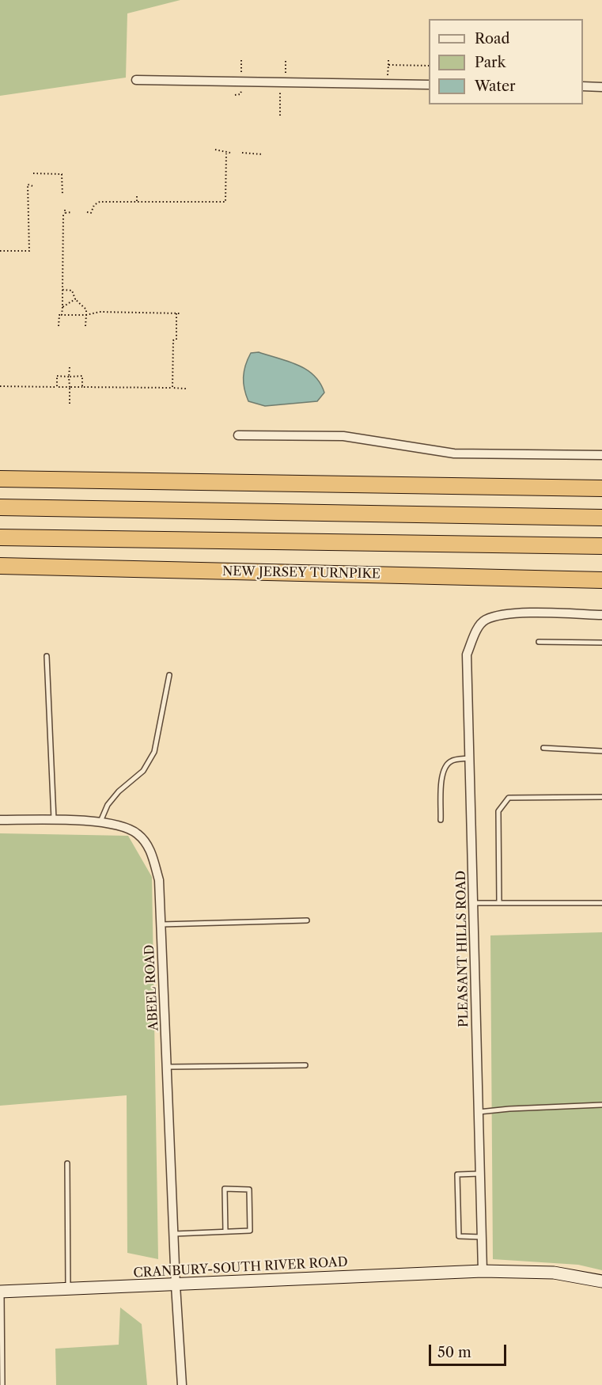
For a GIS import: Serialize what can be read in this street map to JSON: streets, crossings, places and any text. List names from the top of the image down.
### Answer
{
  "streets": {
    "highway": ["NEW JERSEY TURNPIKE"],
    "main road": ["CRANBURY-SOUTH RIVER ROAD"],
    "street": ["PLEASANT HILLS ROAD", "ABEEL ROAD"]
  },
  "crossings": [
    ["PLEASANT HILLS ROAD", "CRANBURY-SOUTH RIVER ROAD"],
    ["ABEEL ROAD", "CRANBURY-SOUTH RIVER ROAD"]
  ],
  "legend": ["Road", "Park", "Water"],
  "scale_bar": "50 m"
}
